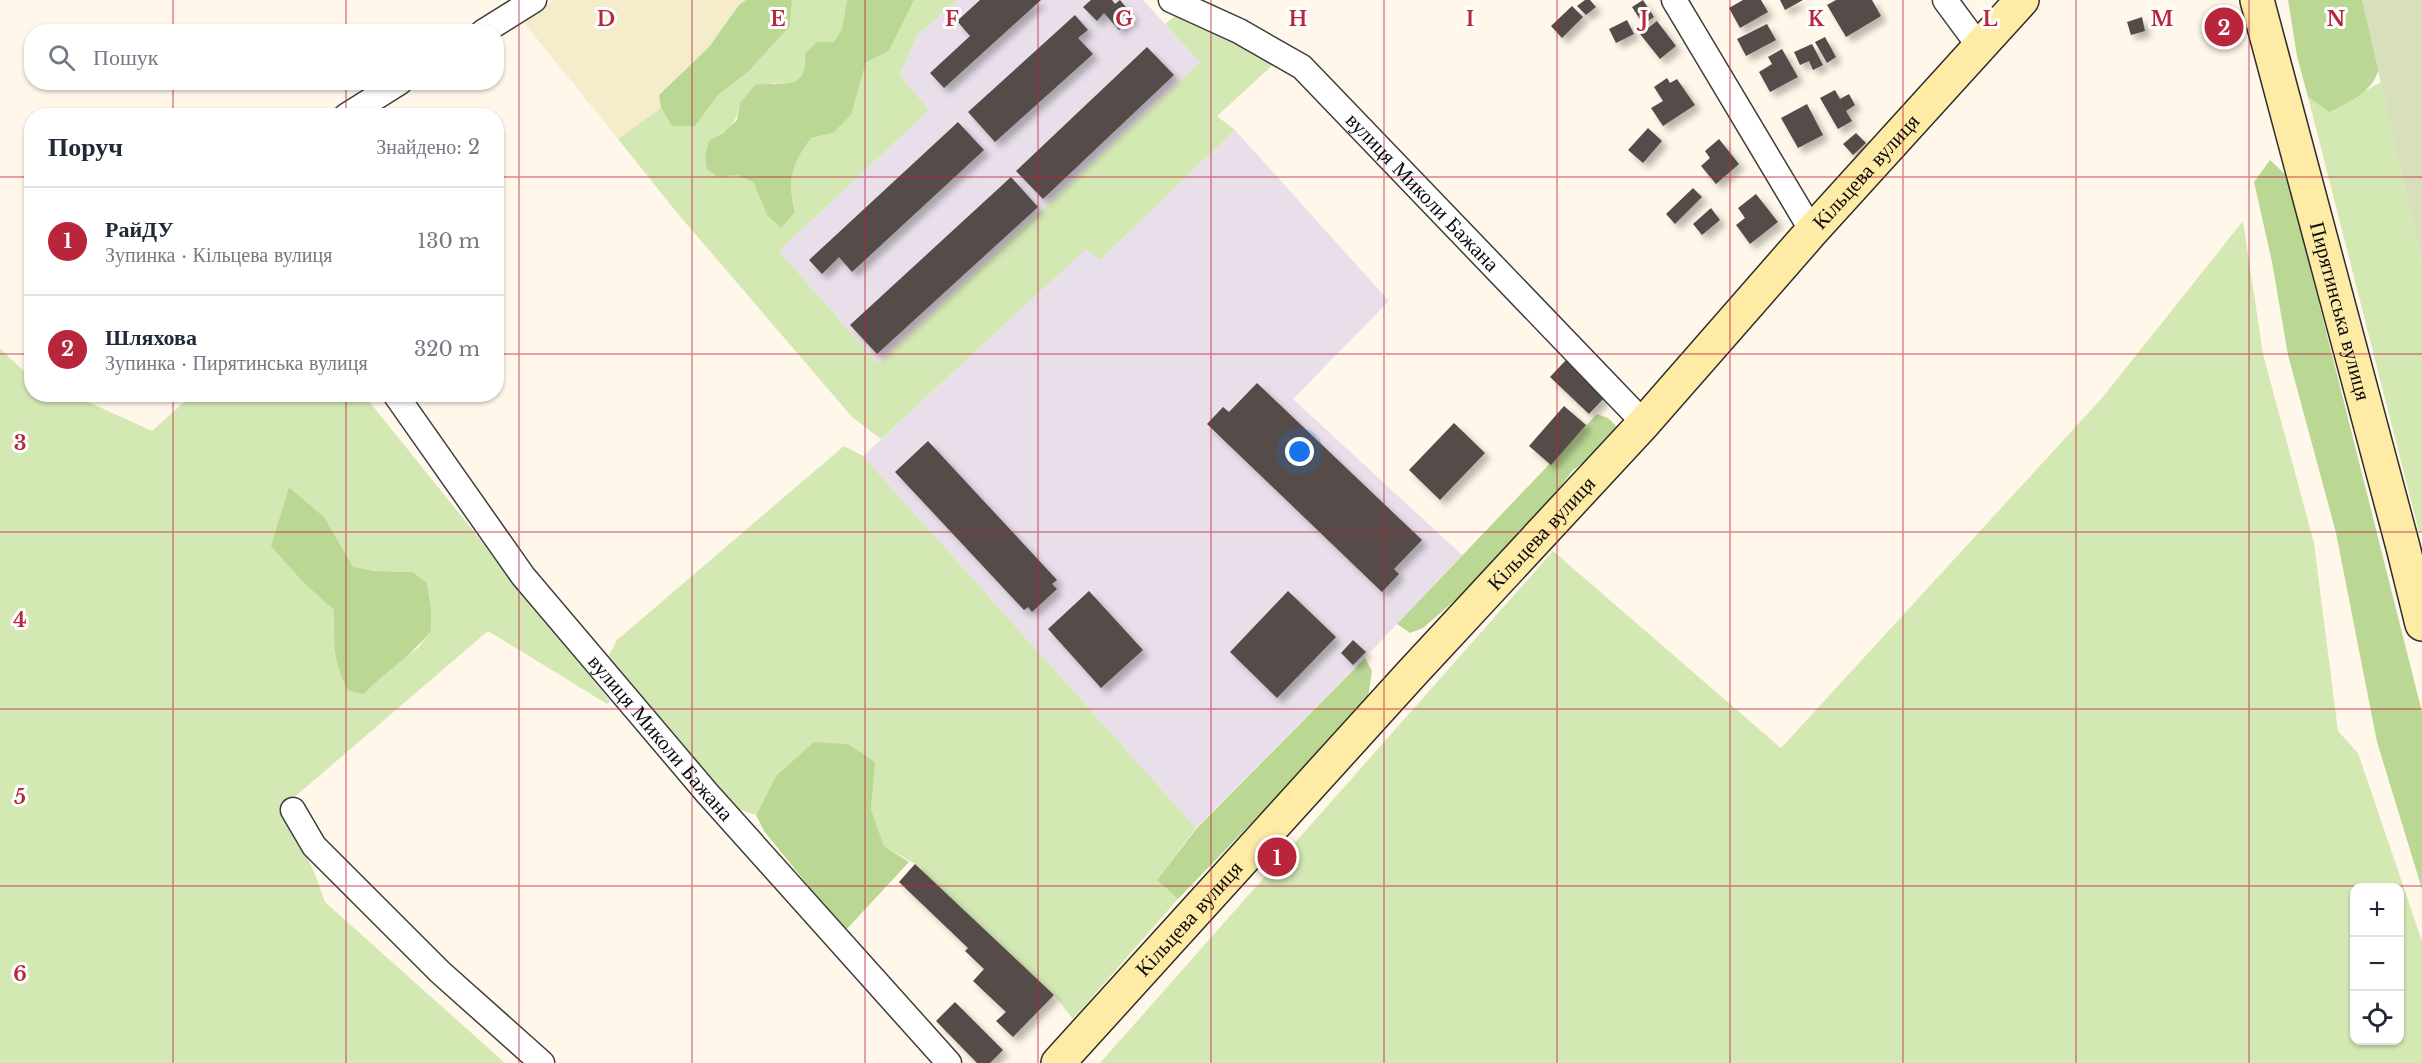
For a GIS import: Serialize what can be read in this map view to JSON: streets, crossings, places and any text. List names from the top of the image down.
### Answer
{
  "streets": {
    "street": ["Кільцева вулиця", "вулиця Миколи Бажана", "Пирятинська вулиця"]
  },
  "crossings": [
    ["Кільцева вулиця", "вулиця Миколи Бажана"]
  ],
  "page": {
    "pins": ["2", "1"],
    "search": "Пошук",
    "heading": ["Поруч", "Знайдено: 2"],
    "list": [
      {
        "mark": "1",
        "name": "РайДУ",
        "note": "Зупинка · Кільцева вулиця",
        "value": "130 m"
      },
      {
        "mark": "2",
        "name": "Шляхова",
        "note": "Зупинка · Пирятинська вулиця",
        "value": "320 m"
      }
    ],
    "map_buttons": ["+", "−"]
  },
  "grid": {
    "columns": [
      "D",
      "E",
      "F",
      "G",
      "H",
      "I",
      "J",
      "K",
      "L",
      "M",
      "N"
    ],
    "rows": [
      "3",
      "4",
      "5",
      "6"
    ]
  }
}
